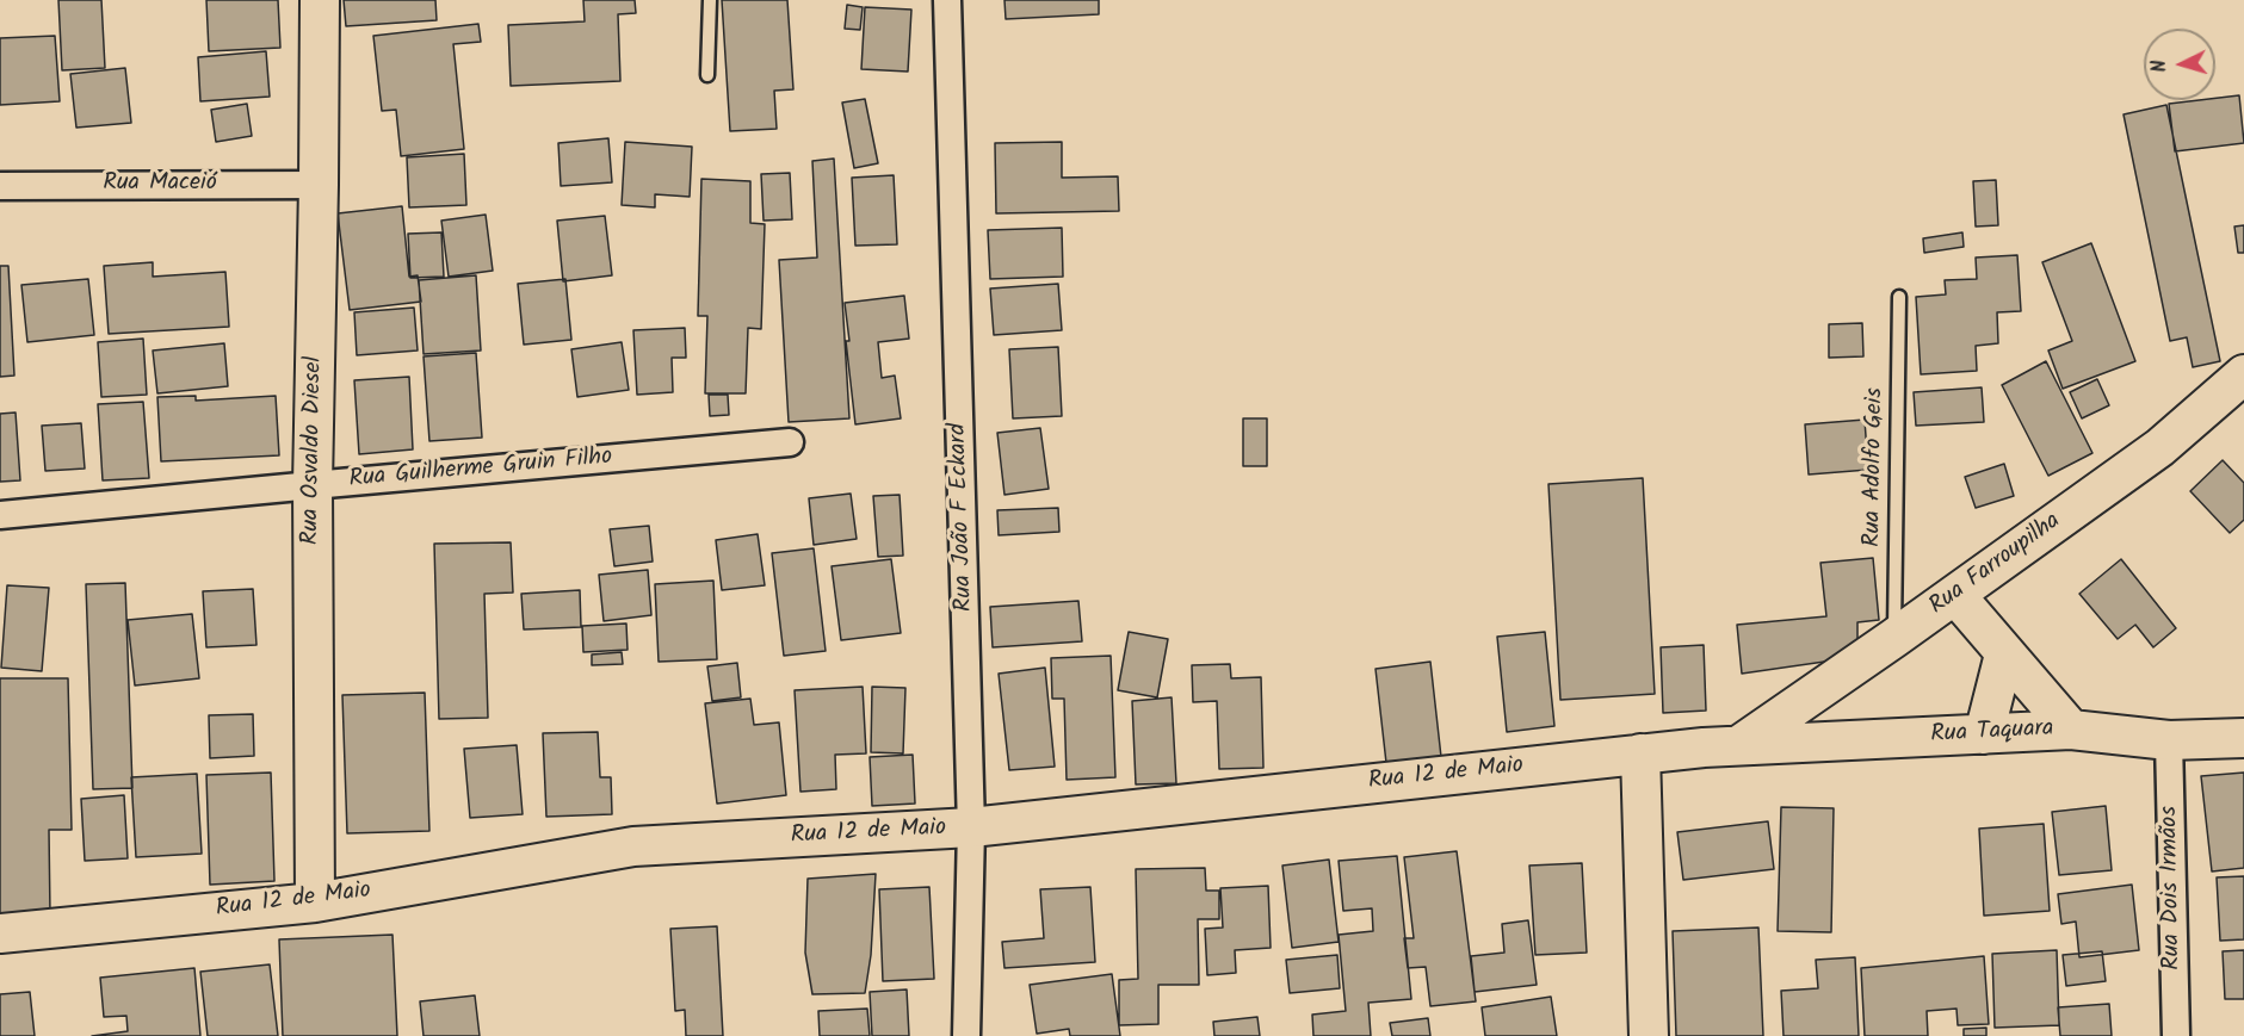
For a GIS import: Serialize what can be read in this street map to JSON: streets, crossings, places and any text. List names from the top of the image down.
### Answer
{
  "streets": {
    "street": [
      "Rua Maceió",
      "Rua Osvaldo Diesel",
      "Rua Guilherme Gruin Filho",
      "Rua João F Eckard",
      "Rua Farroupilha",
      "Rua Taquara",
      "Rua 12 de Maio",
      "Rua Dois Irmãos"
    ],
    "lane": ["Rua Adolfo Geis"]
  },
  "crossings": [
    ["Rua Maceió", "Rua Osvaldo Diesel"],
    ["Rua Osvaldo Diesel", "Rua Guilherme Gruin Filho"],
    ["Rua Osvaldo Diesel", "Rua 12 de Maio"],
    ["Rua Adolfo Geis", "Rua Farroupilha"],
    ["Rua João F Eckard", "Rua 12 de Maio"],
    ["Rua Farroupilha", "Rua Taquara"],
    ["Rua Farroupilha", "Rua 12 de Maio"],
    ["Rua Taquara", "Rua 12 de Maio"],
    ["Rua Taquara", "Rua Dois Irmãos"]
  ],
  "north": "left"
}
